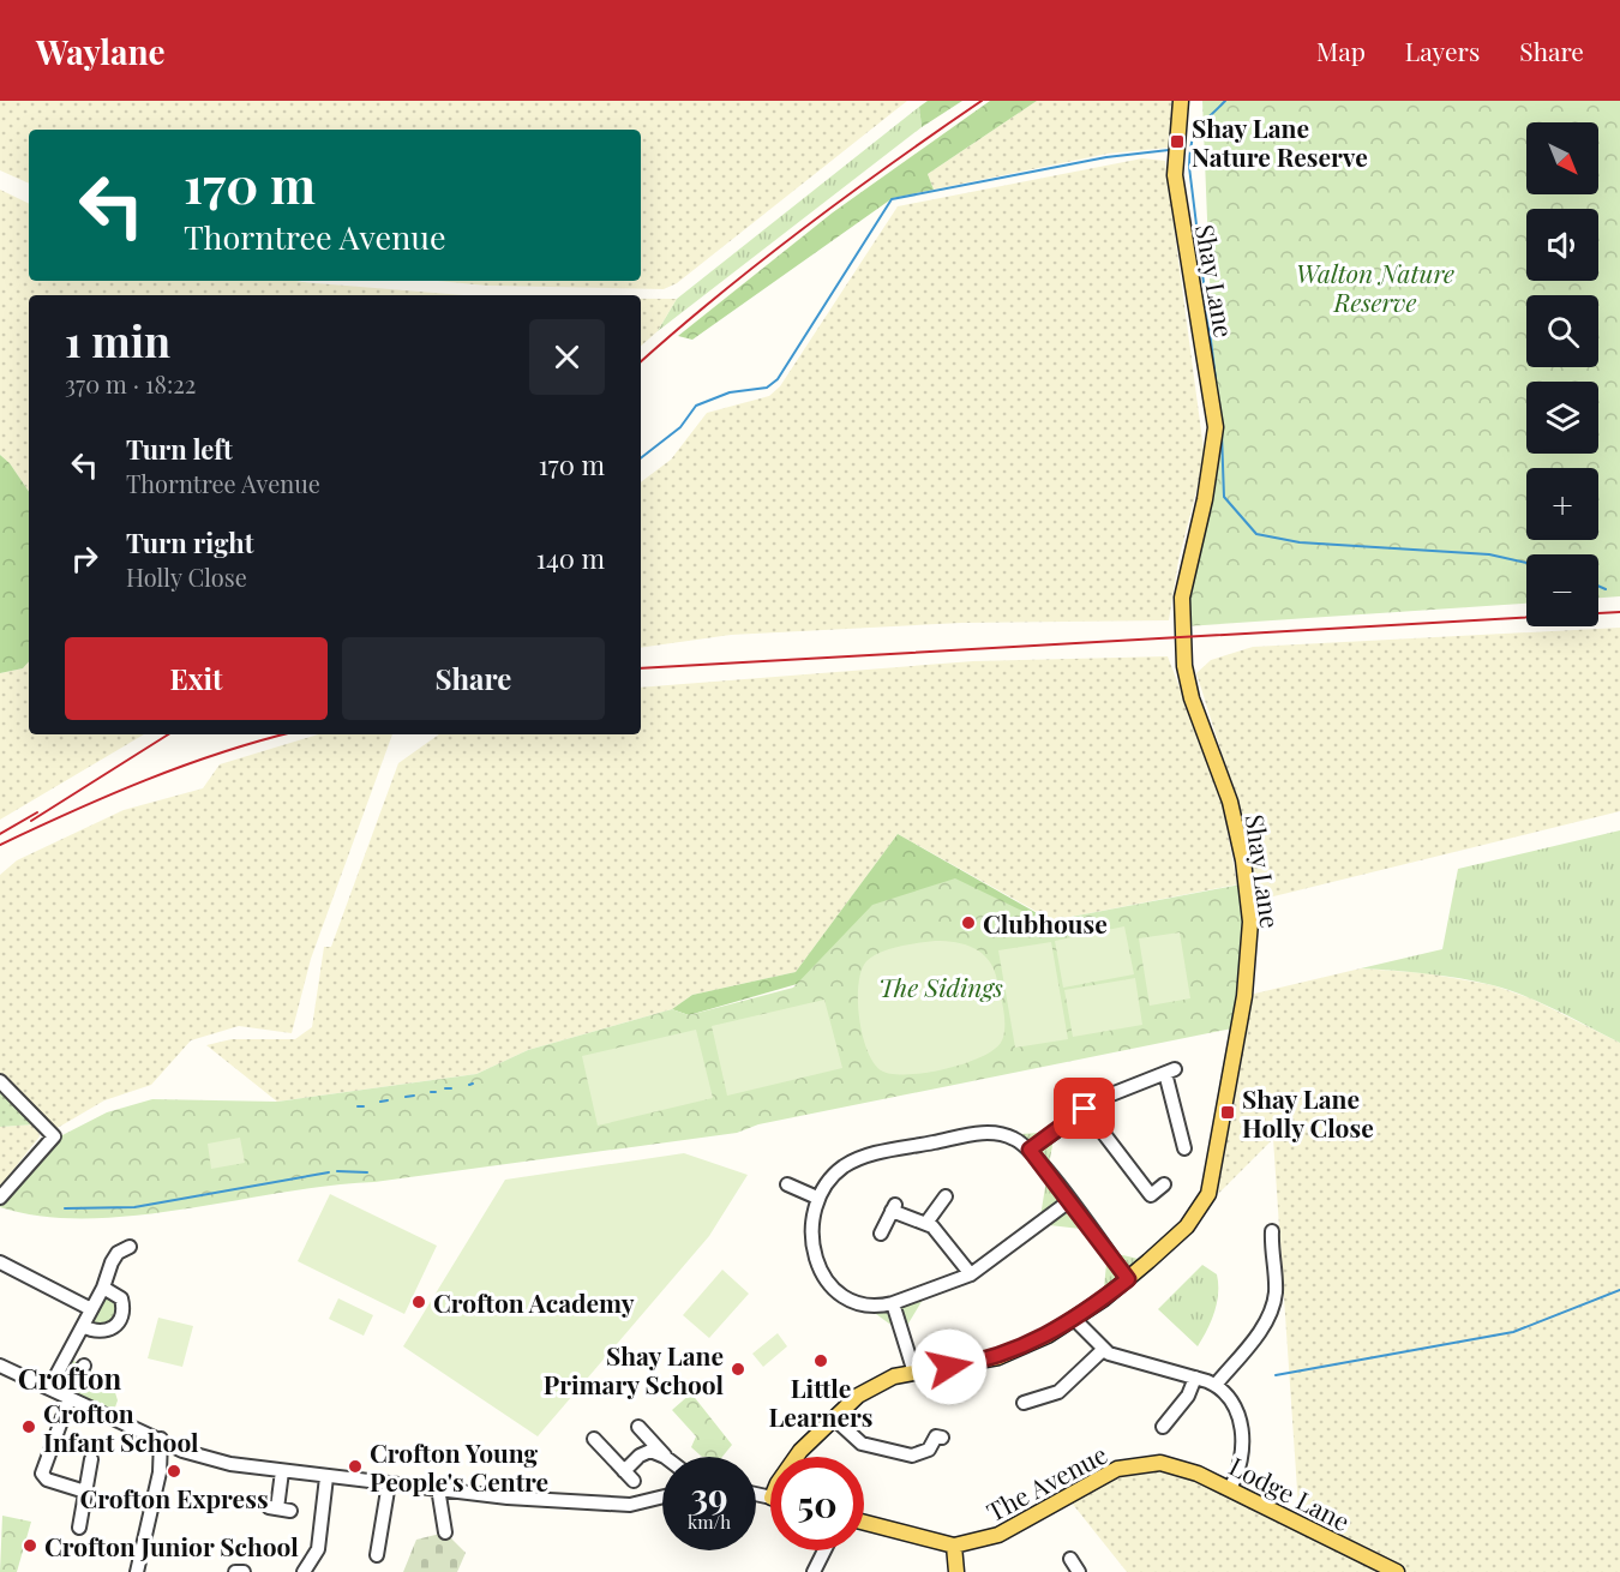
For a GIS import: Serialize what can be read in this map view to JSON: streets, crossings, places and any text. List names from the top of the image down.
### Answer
{
  "streets": {
    "main road": ["Shay Lane", "The Avenue", "Lodge Lane"]
  },
  "crossings": [
    ["The Avenue", "Lodge Lane"]
  ],
  "districts": ["Crofton"],
  "parks": ["Walton Nature Reserve", "The Sidings"],
  "places": {
    "transit": ["Shay Lane Nature Reserve", "Shay Lane Holly Close"],
    "other": [
      "Clubhouse",
      "Crofton Academy",
      "Little Learners",
      "Shay Lane Primary School",
      "Crofton Infant School",
      "Crofton Young People's Centre",
      "Crofton Express",
      "Crofton Junior School"
    ]
  },
  "north": "bottom right",
  "page": {
    "header": "Waylane",
    "nav": ["Map", "Layers", "Share"],
    "map_buttons": ["+", "−"],
    "turn": ["170 m", "Thorntree Avenue"],
    "heading": ["1 min", "370 m · 18:22"],
    "list": [
      {
        "name": "Turn left",
        "note": "Thorntree Avenue",
        "value": "170 m"
      },
      {
        "name": "Turn right",
        "note": "Holly Close",
        "value": "140 m"
      }
    ],
    "buttons": ["Exit", "Share"],
    "speed": "39 km/h",
    "limit": "50"
  }
}
